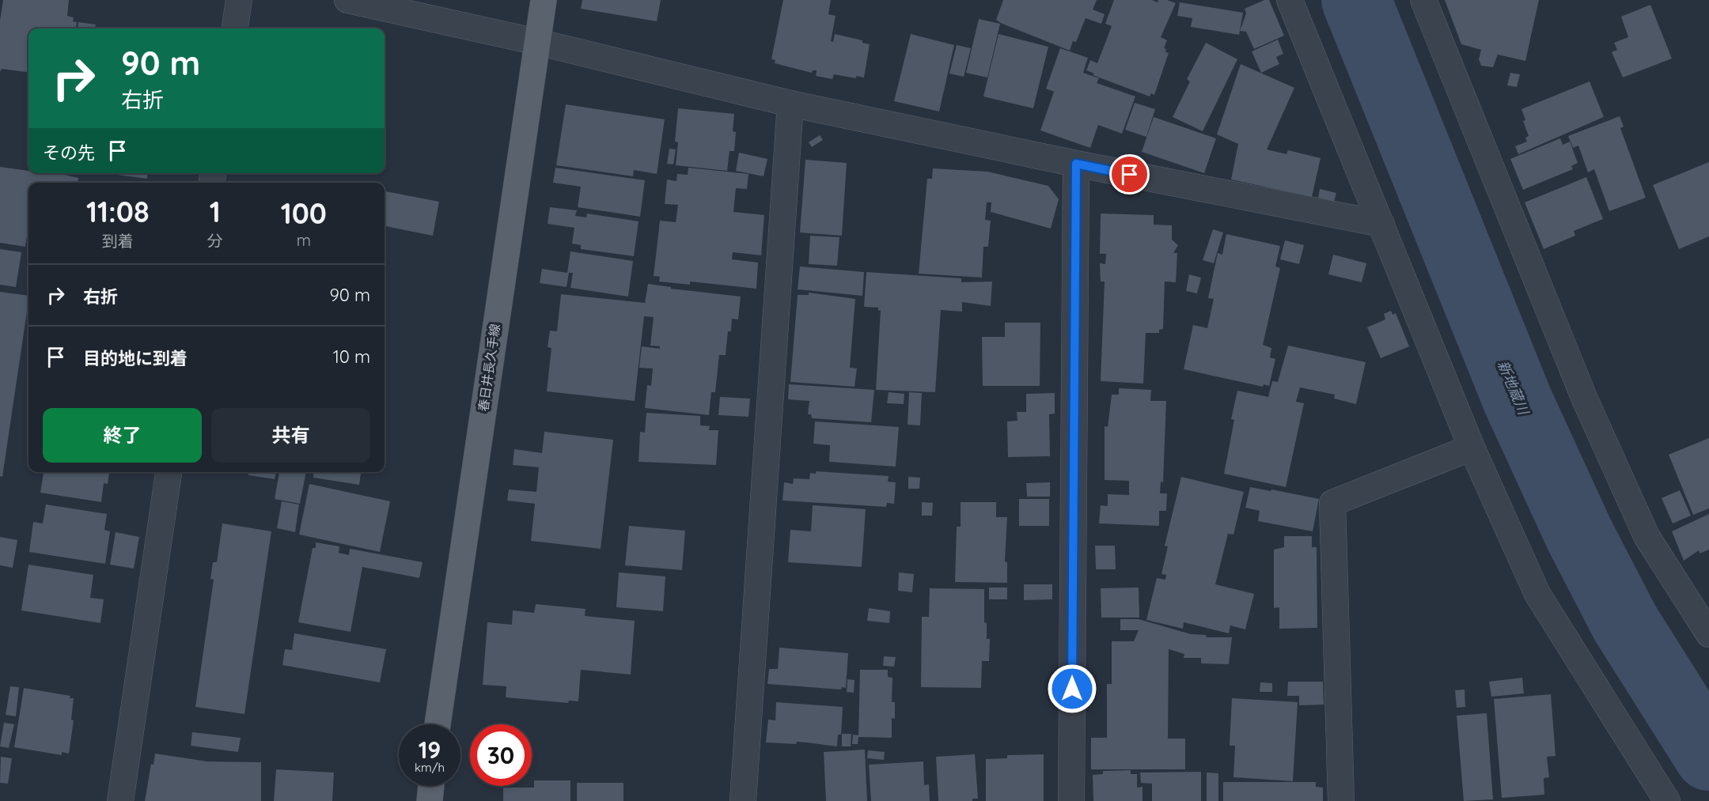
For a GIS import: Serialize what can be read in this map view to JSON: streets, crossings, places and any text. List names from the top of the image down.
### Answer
{
  "streets": {
    "main road": ["春日井長久手線"]
  },
  "water": ["新地蔵川"],
  "page": {
    "turn": ["90 m", "右折"],
    "then": "その先",
    "eta": [
      "11:08",
      "到着",
      "1",
      "分",
      "100",
      "m"
    ],
    "list": [
      {
        "name": "右折",
        "value": "90 m"
      },
      {
        "name": "目的地に到着",
        "value": "10 m"
      }
    ],
    "buttons": ["終了", "共有"],
    "speed": "19 km/h",
    "limit": "30"
  }
}
